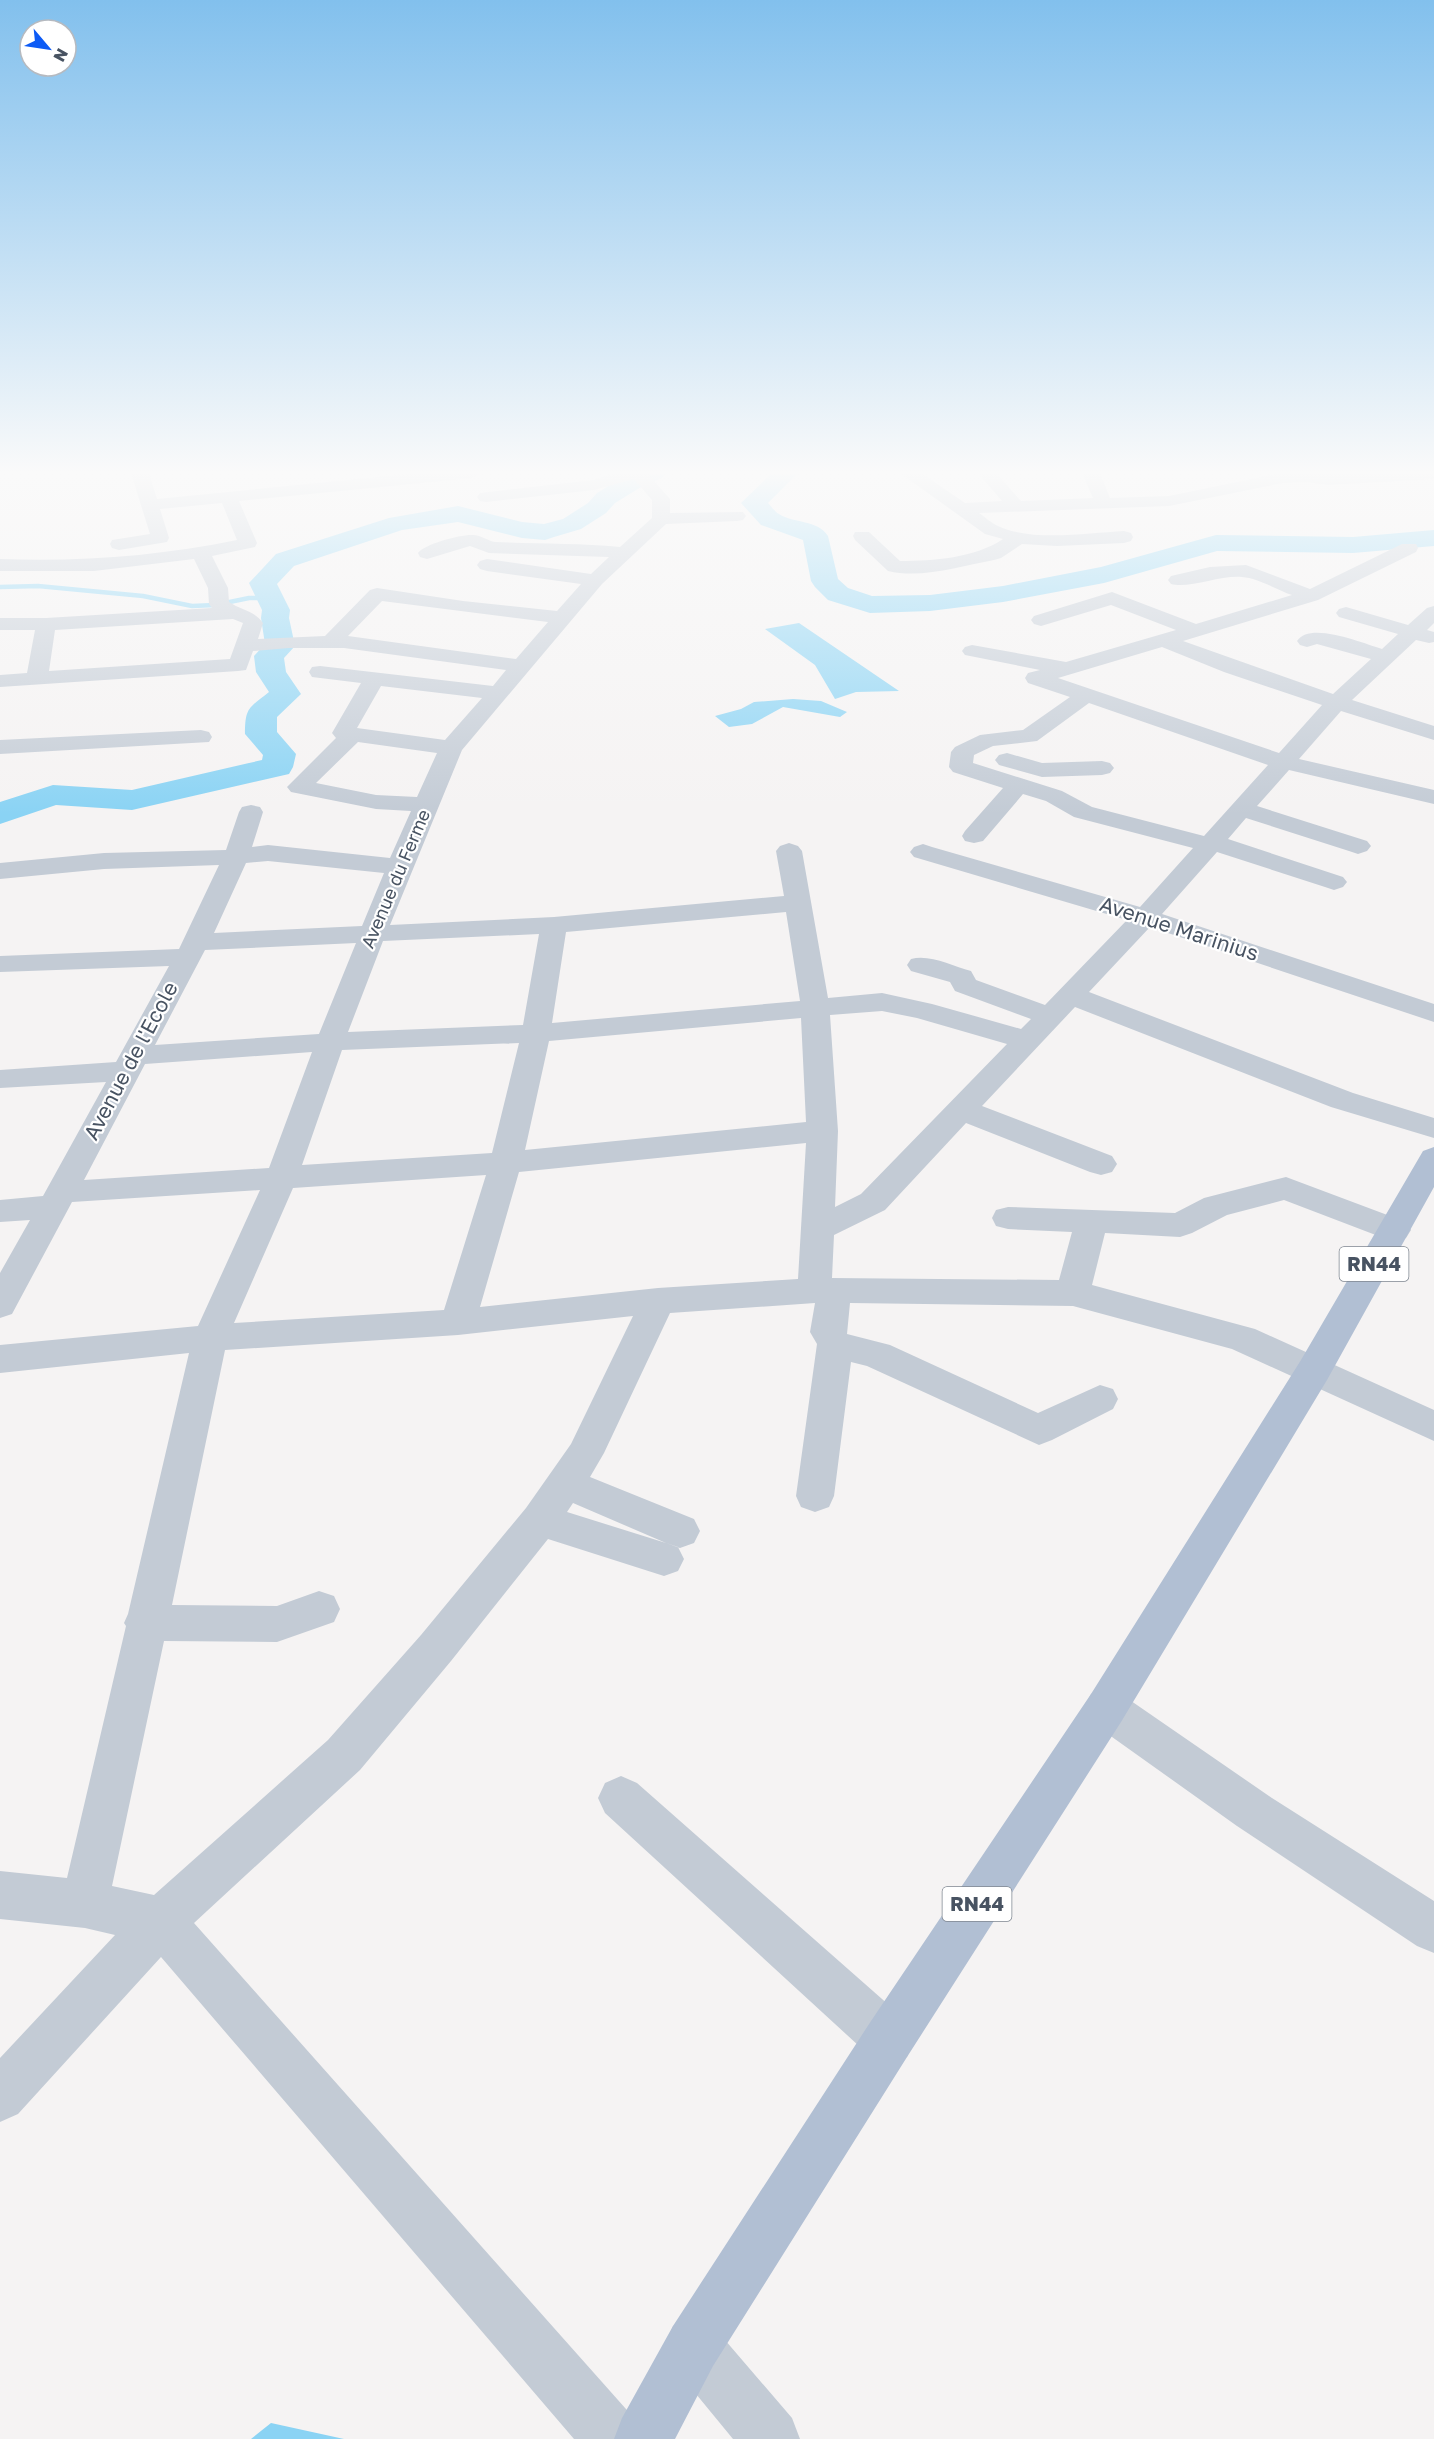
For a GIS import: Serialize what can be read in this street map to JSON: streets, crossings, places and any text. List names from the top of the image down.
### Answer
{
  "streets": {
    "main road": ["RN44"],
    "street": ["Avenue du Ferme", "Avenue Marinius", "Avenue de l'Ecole"]
  },
  "north": "bottom right"
}
